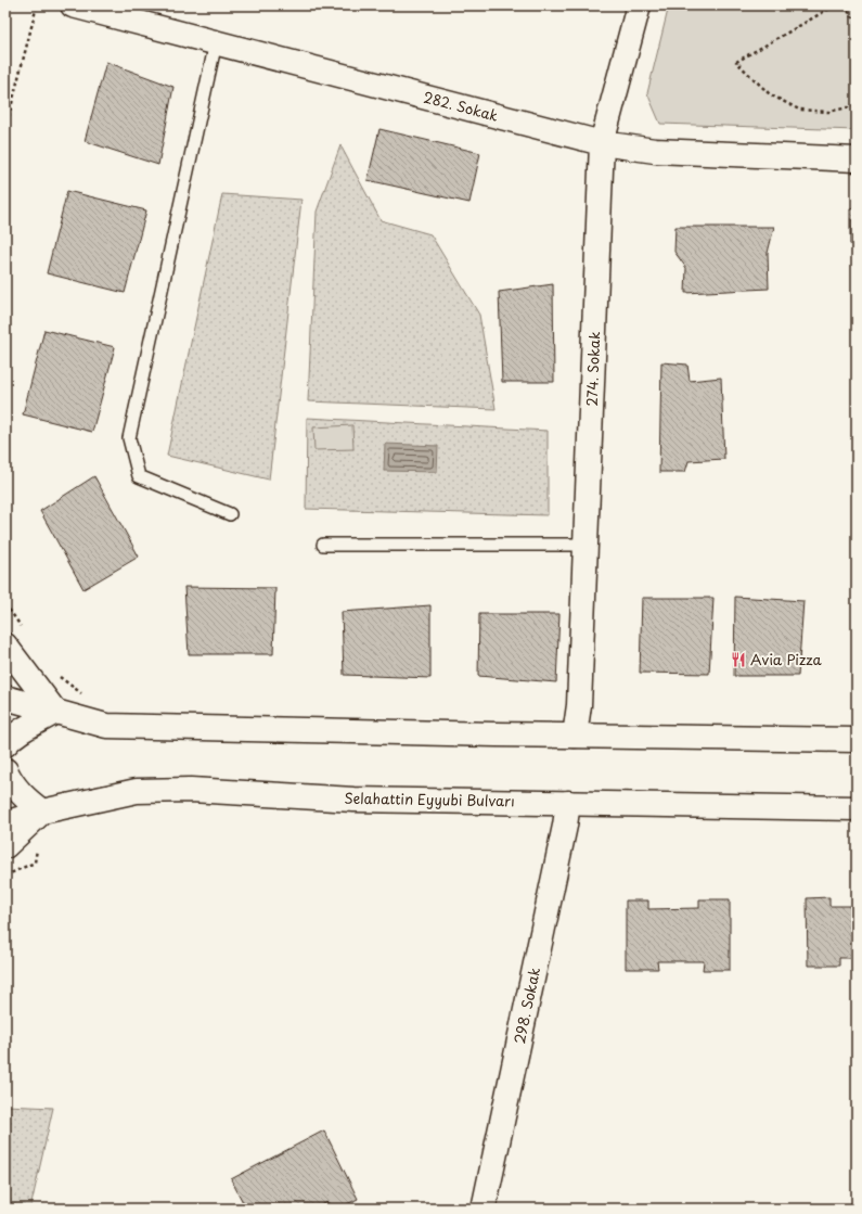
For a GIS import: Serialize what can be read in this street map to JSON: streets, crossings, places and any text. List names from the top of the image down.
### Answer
{
  "streets": {
    "main road": [
      "282. Sokak",
      "274. Sokak",
      "Selahattin Eyyubi Bulvarı",
      "298. Sokak"
    ]
  },
  "crossings": [
    ["282. Sokak", "274. Sokak"],
    ["Selahattin Eyyubi Bulvarı", "298. Sokak"]
  ],
  "places": {
    "restaurant": ["Avia Pizza"]
  }
}
